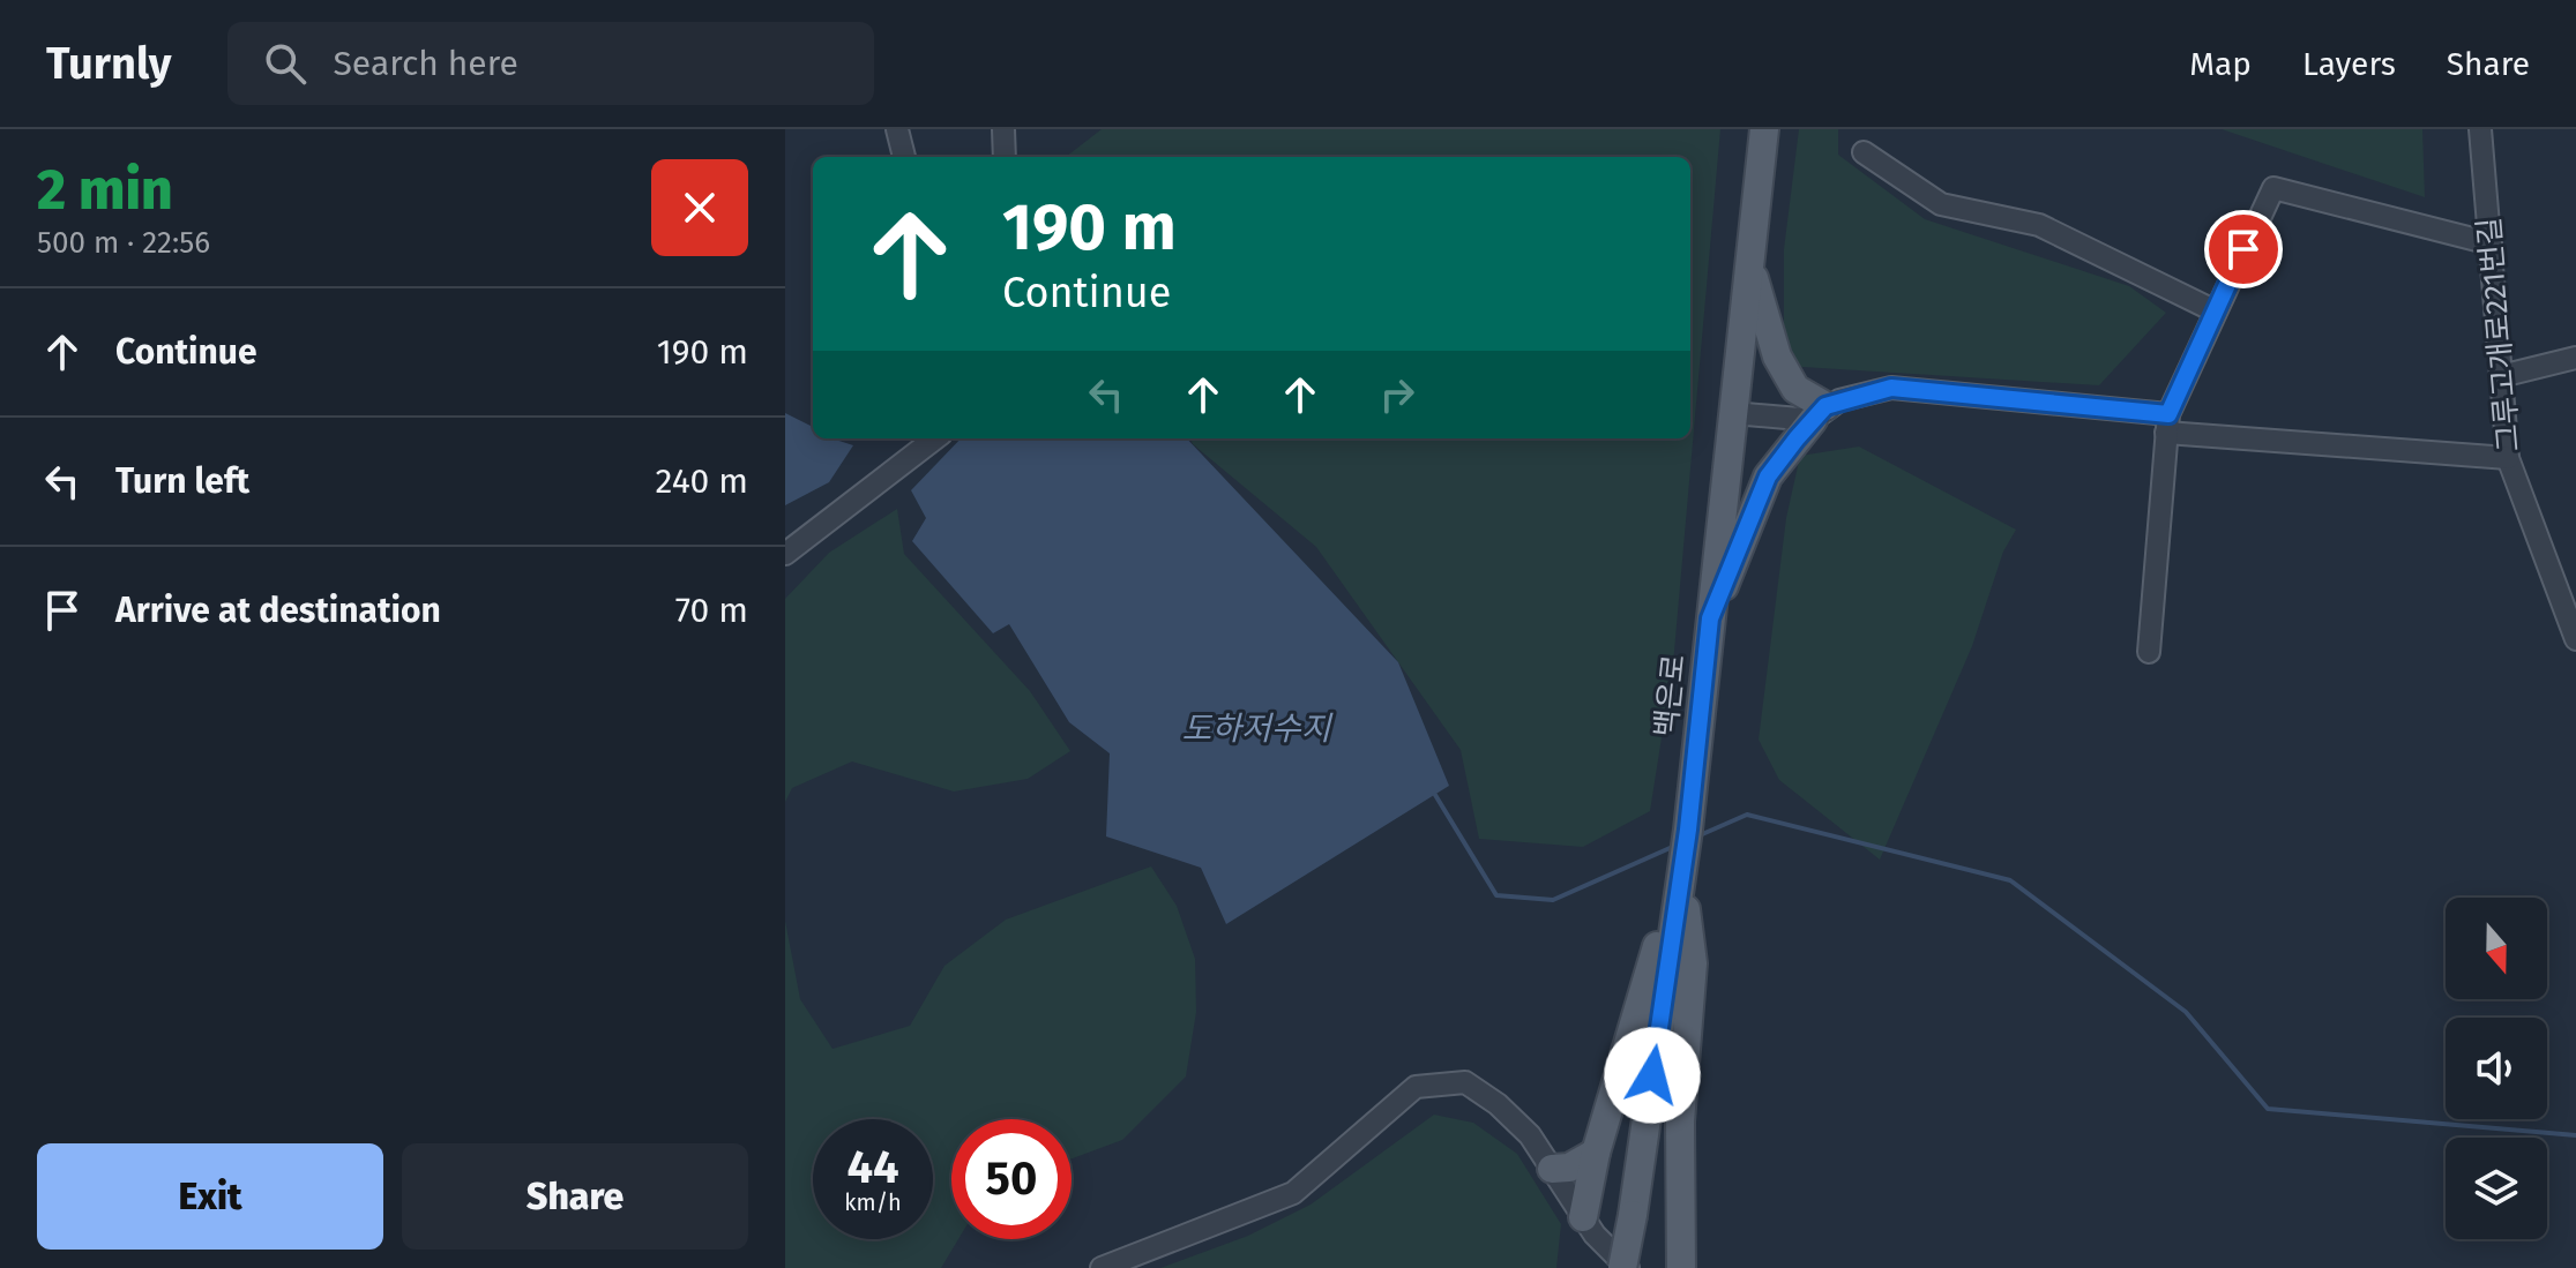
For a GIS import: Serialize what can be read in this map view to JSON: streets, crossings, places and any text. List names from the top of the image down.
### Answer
{
  "streets": {
    "main road": ["백은로"],
    "street": ["그루고개로221번길"]
  },
  "water": ["도하저수지"],
  "north": "bottom",
  "page": {
    "header": "Turnly",
    "search": "Search here",
    "nav": ["Map", "Layers", "Share"],
    "heading": ["2 min", "500 m · 22:56"],
    "turn": ["190 m", "Continue"],
    "list": [
      {
        "name": "Continue",
        "value": "190 m"
      },
      {
        "name": "Turn left",
        "value": "240 m"
      },
      {
        "name": "Arrive at destination",
        "value": "70 m"
      }
    ],
    "speed": "44 km/h",
    "limit": "50",
    "buttons": ["Exit", "Share"]
  }
}
